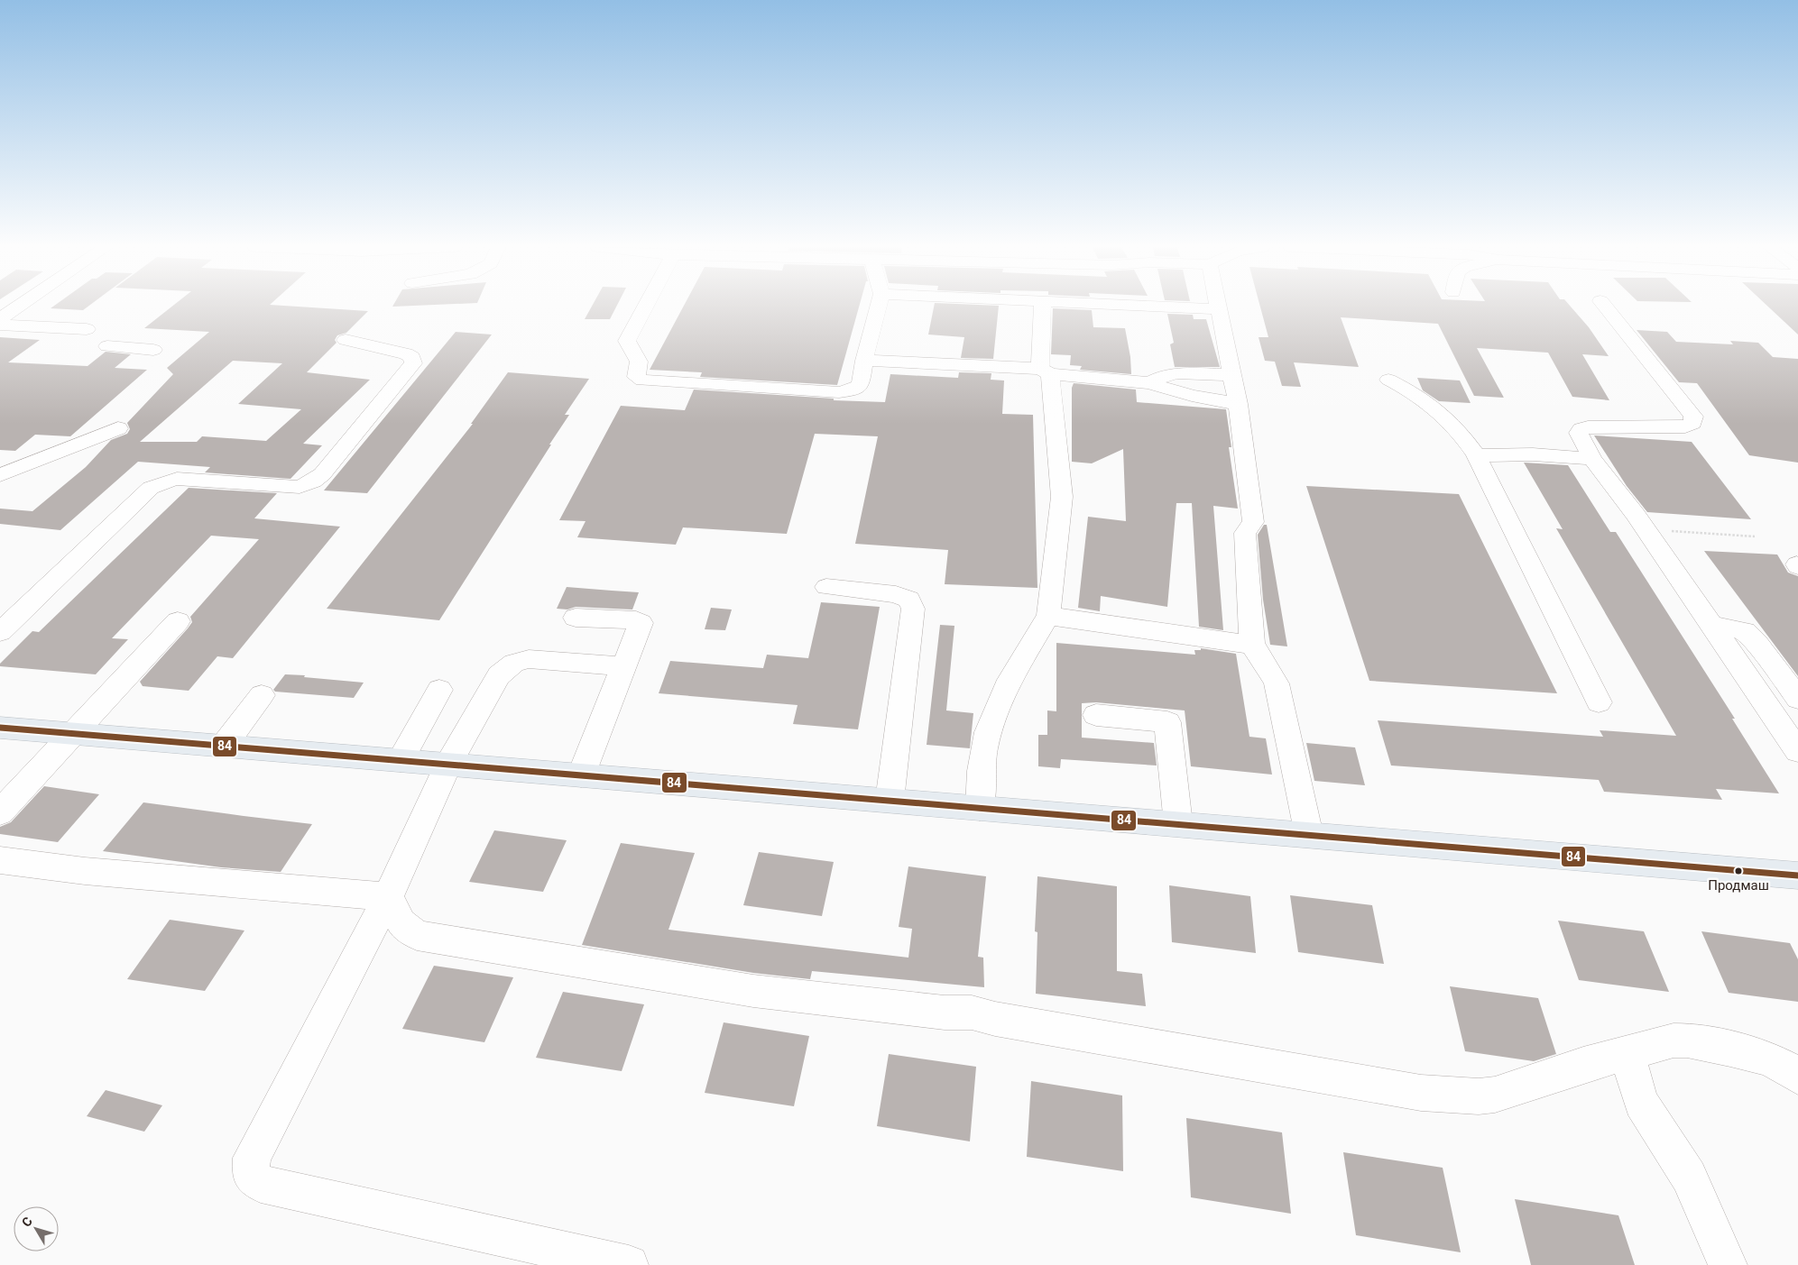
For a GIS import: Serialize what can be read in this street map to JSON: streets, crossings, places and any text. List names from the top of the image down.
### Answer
{
  "places": ["Продмаш"],
  "lines": ["transit line 84"],
  "north": "top left"
}
